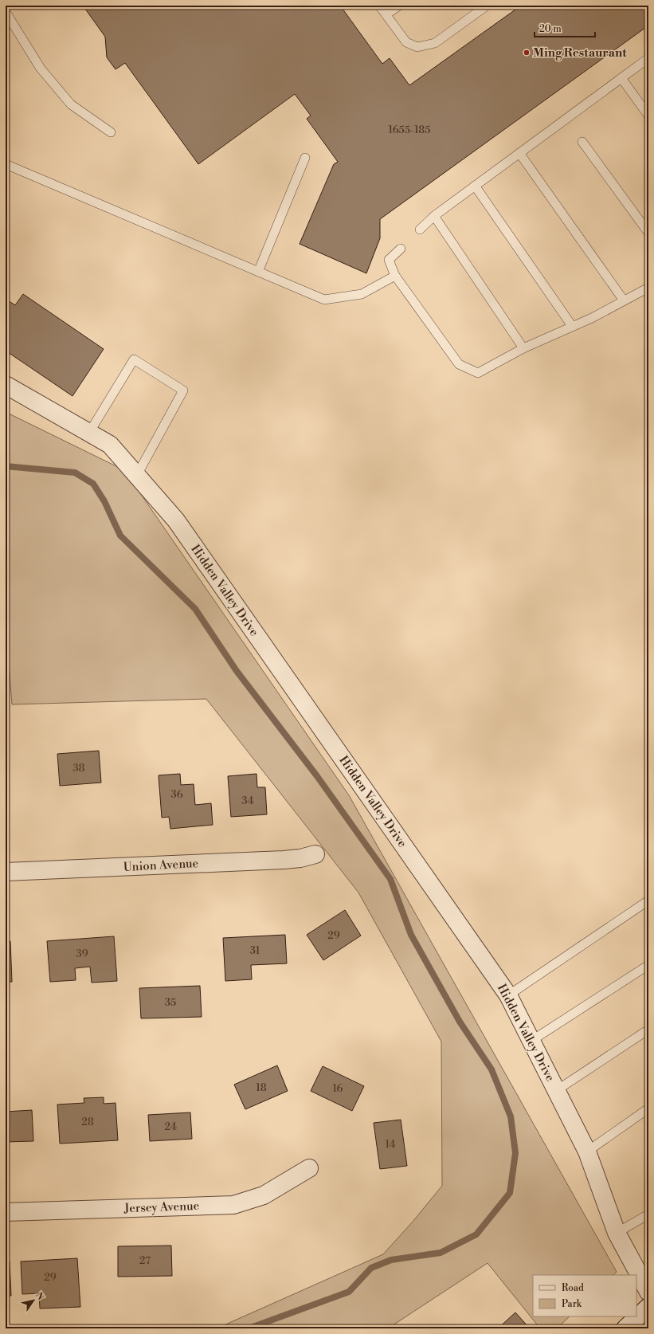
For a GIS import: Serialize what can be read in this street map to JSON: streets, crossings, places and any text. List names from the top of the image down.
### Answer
{
  "streets": {
    "street": ["Hidden Valley Drive", "Union Avenue", "Jersey Avenue"]
  },
  "places": ["Ming Restaurant"],
  "house_numbers": [
    "1655-185",
    "38",
    "36",
    "34",
    "29",
    "31",
    "39",
    "35",
    "18",
    "16",
    "28",
    "24",
    "14",
    "27",
    "29"
  ],
  "legend": ["Road", "Park"],
  "scale_bar": "20 m",
  "north": "top right"
}
